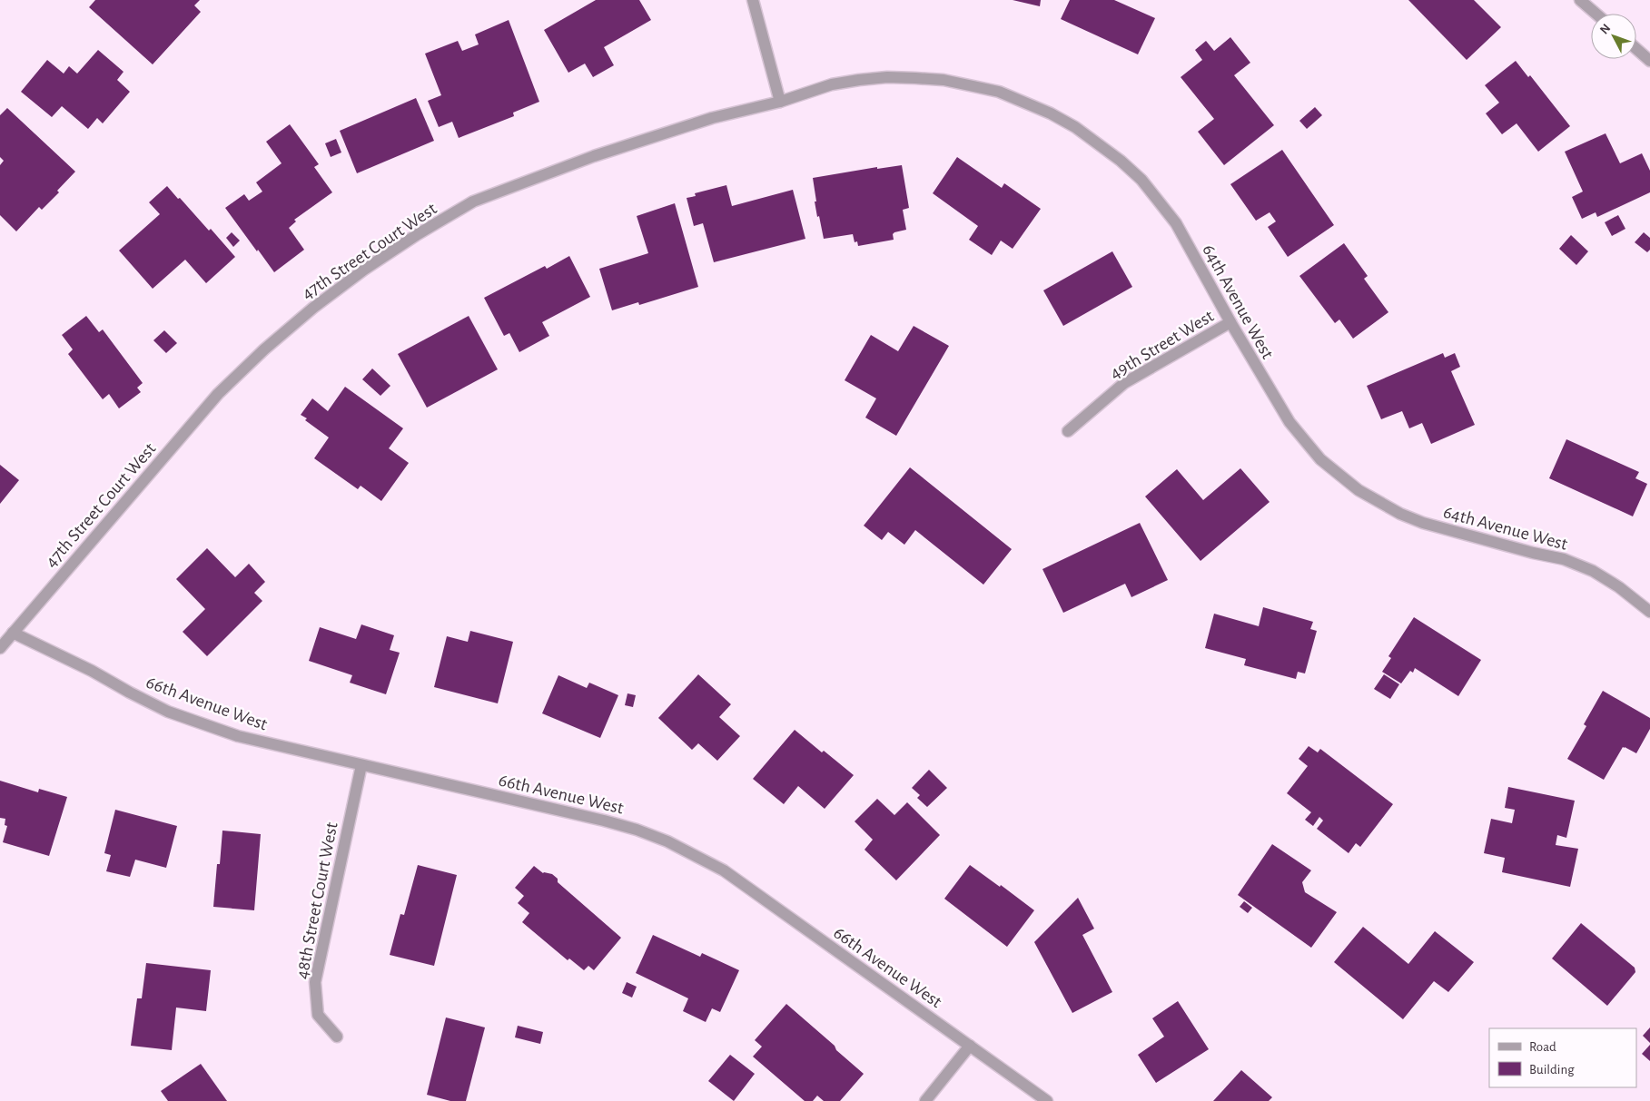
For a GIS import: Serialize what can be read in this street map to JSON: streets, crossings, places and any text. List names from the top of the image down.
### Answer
{
  "streets": {
    "street": [
      "47th Street Court West",
      "64th Avenue West",
      "49th Street West",
      "66th Avenue West",
      "48th Street Court West"
    ]
  },
  "crossings": [
    ["47th Street Court West", "64th Avenue West"],
    ["47th Street Court West", "66th Avenue West"],
    ["64th Avenue West", "49th Street West"],
    ["66th Avenue West", "48th Street Court West"]
  ],
  "legend": ["Road", "Building"],
  "north": "top left"
}
